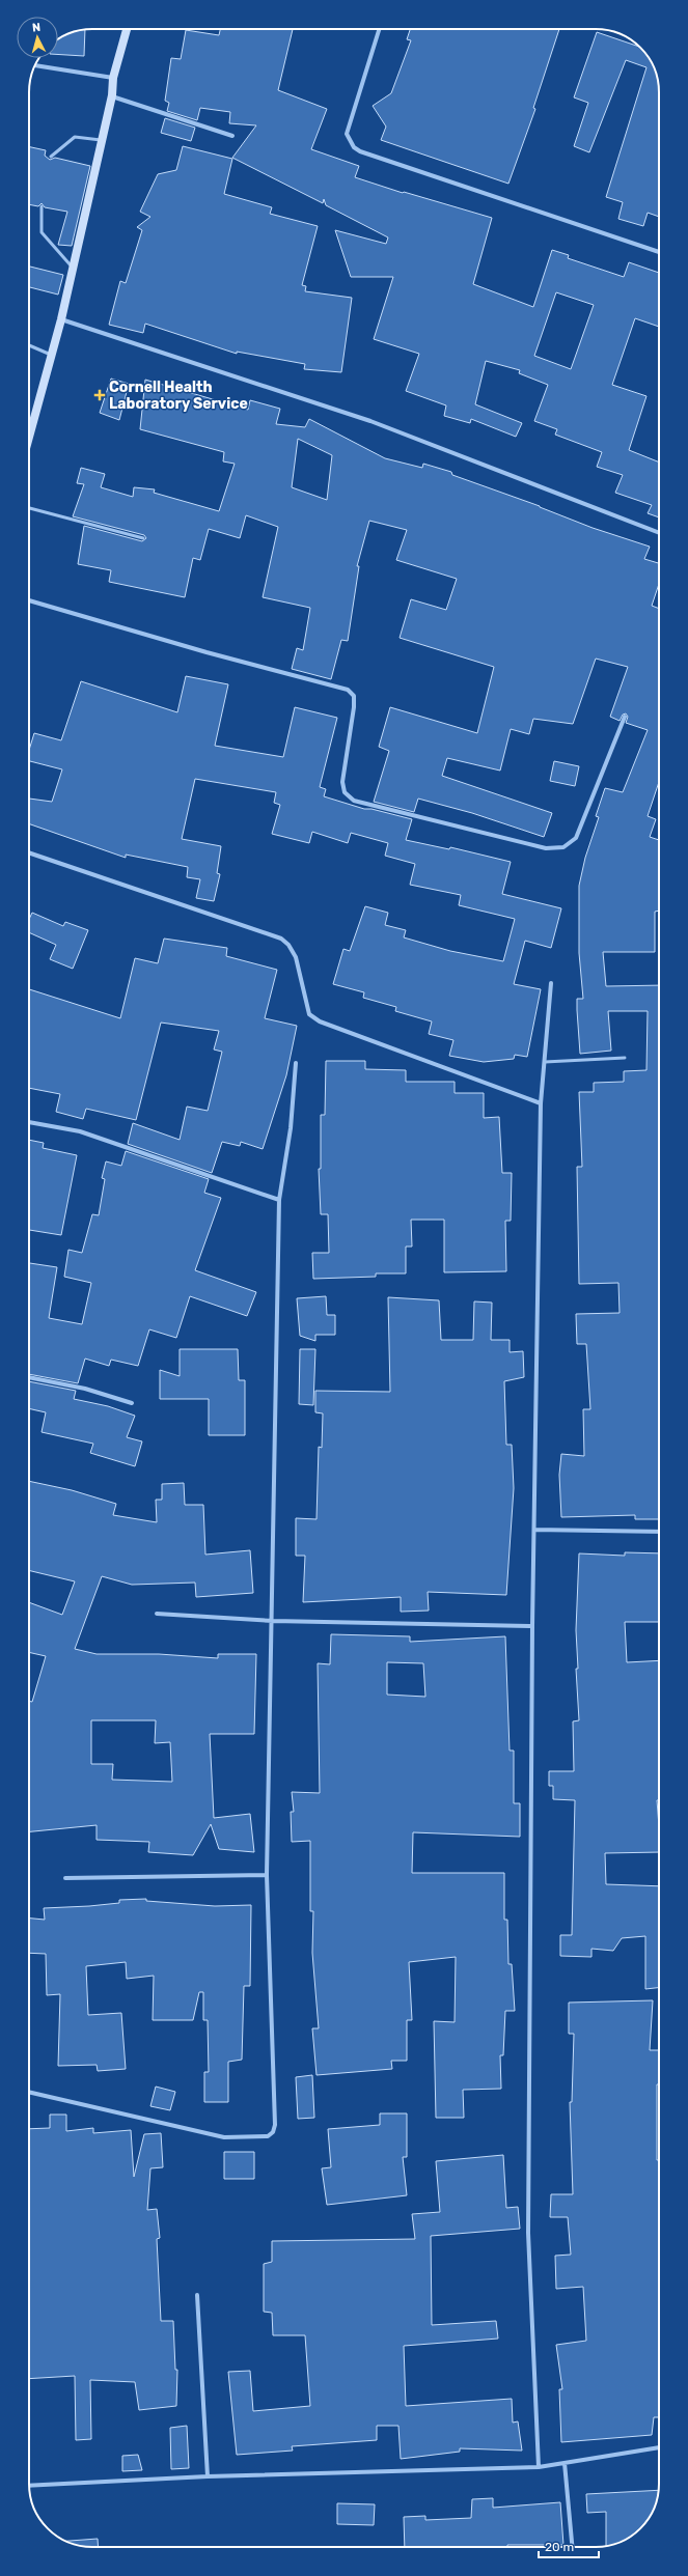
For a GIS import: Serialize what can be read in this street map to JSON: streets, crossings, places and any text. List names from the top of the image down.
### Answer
{
  "places": {
    "health": ["Cornell Health Laboratory Service"]
  },
  "scale_bar": "20 m",
  "north": "top"
}
